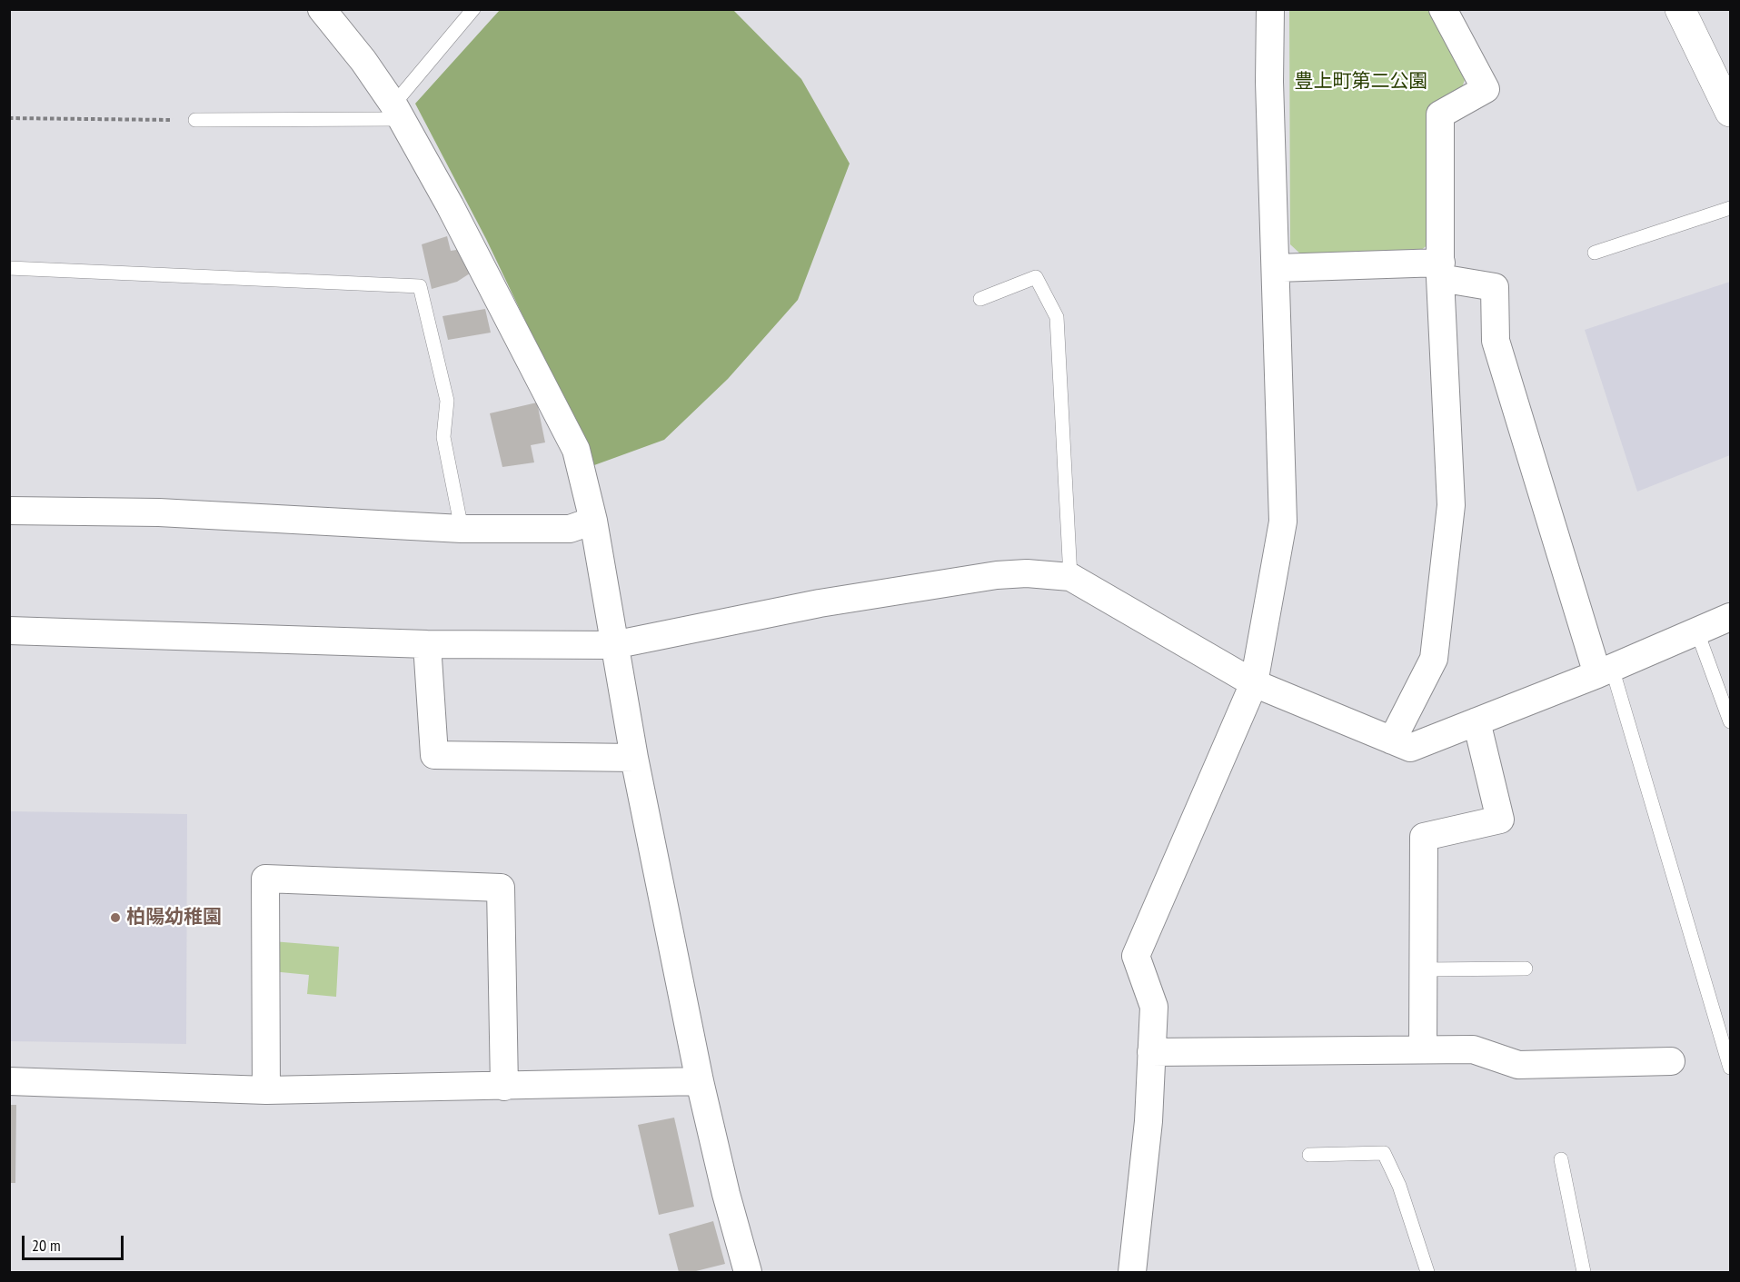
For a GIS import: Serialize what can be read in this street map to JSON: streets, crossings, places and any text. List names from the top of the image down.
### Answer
{
  "parks": ["豊上町第二公園"],
  "places": ["柏陽幼稚園"],
  "scale_bar": "20 m"
}
